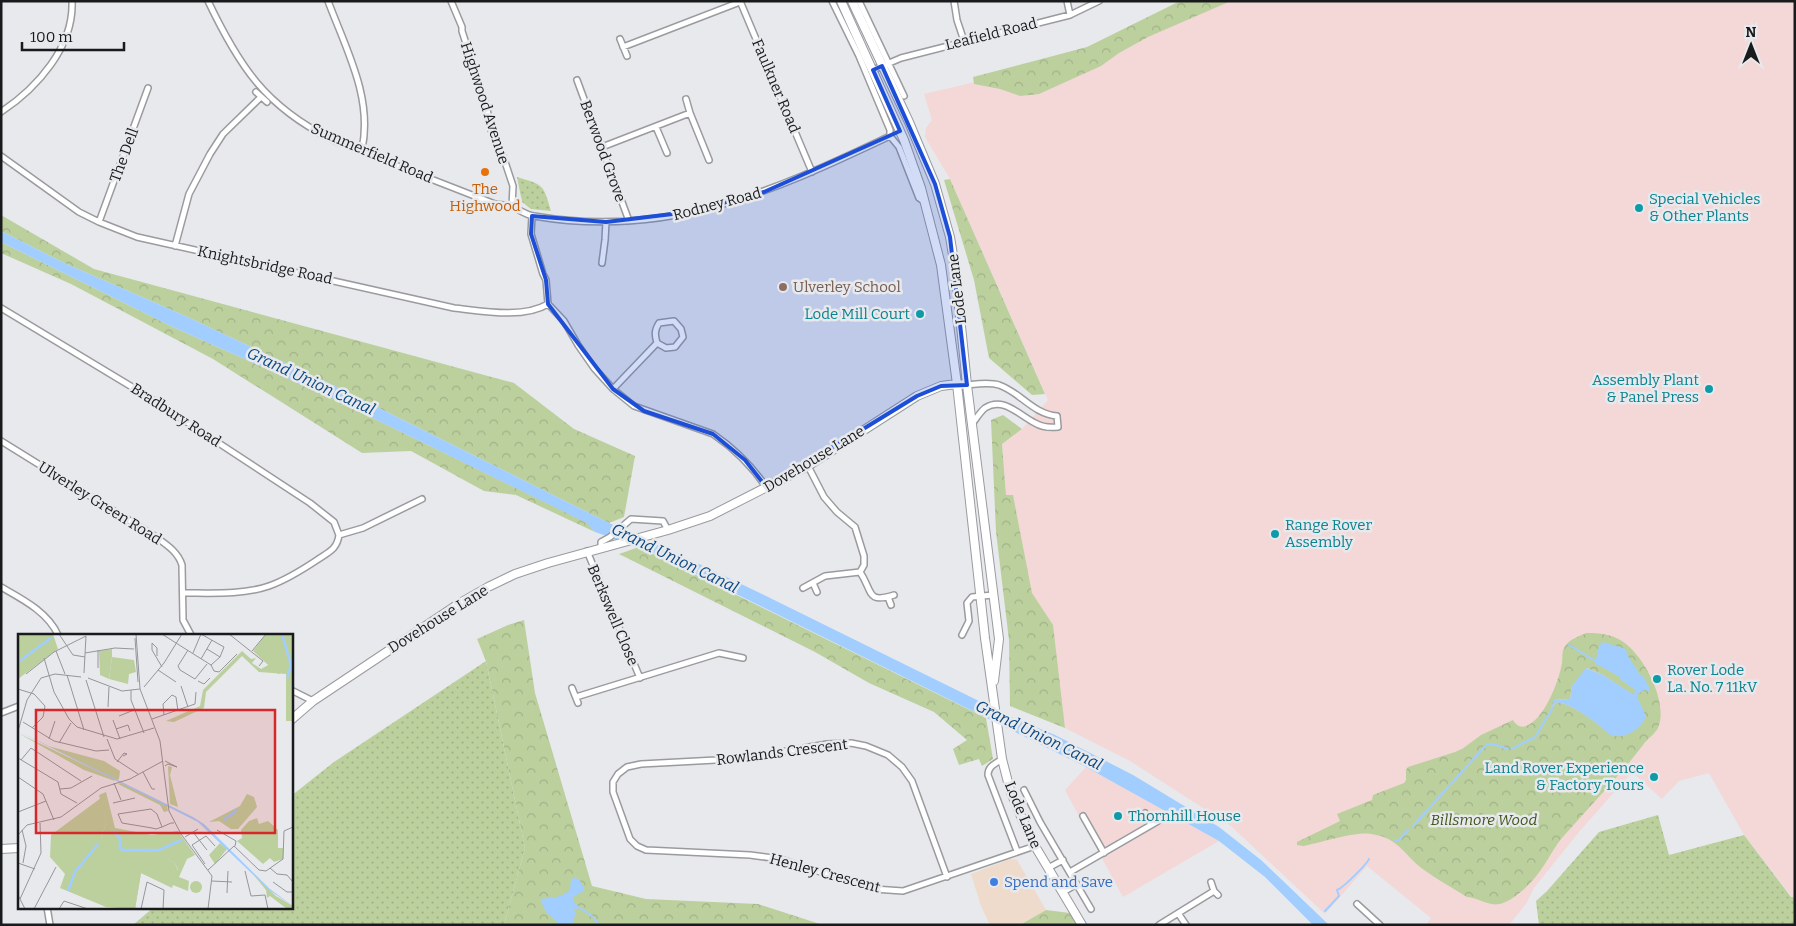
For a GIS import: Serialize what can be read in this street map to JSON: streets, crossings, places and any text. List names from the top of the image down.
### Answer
{
  "streets": {
    "main road": ["Lode Lane", "Dovehouse Lane"],
    "street": [
      "Leafield Road",
      "Faulkner Road",
      "Highwood Avenue",
      "Berwood Grove",
      "Summerfield Road",
      "The Dell",
      "Rodney Road",
      "Knightsbridge Road",
      "Bradbury Road",
      "Ulverley Green Road",
      "Berkswell Close",
      "Rowlands Crescent",
      "Henley Crescent"
    ]
  },
  "crossings": [
    ["Leafield Road", "Lode Lane"],
    ["Faulkner Road", "Rodney Road"],
    ["Highwood Avenue", "Summerfield Road"],
    ["Berwood Grove", "Rodney Road"],
    ["Summerfield Road", "Rodney Road"],
    ["The Dell", "Knightsbridge Road"],
    ["Rodney Road", "Lode Lane"],
    ["Lode Lane", "Dovehouse Lane"],
    ["Lode Lane", "Henley Crescent"],
    ["Dovehouse Lane", "Berkswell Close"],
    ["Rowlands Crescent", "Henley Crescent"]
  ],
  "water": ["Grand Union Canal"],
  "parks": ["Billsmore Wood"],
  "places": [
    "The Highwood",
    "Special Vehicles & Other Plants",
    "Ulverley School",
    "Lode Mill Court",
    "Assembly Plant & Panel Press",
    "Range Rover Assembly",
    "Rover Lode La. No. 7 11kV",
    "Land Rover Experience & Factory Tours",
    "Thornhill House",
    "Spend and Save"
  ],
  "scale_bar": "100 m",
  "north": "top"
}
